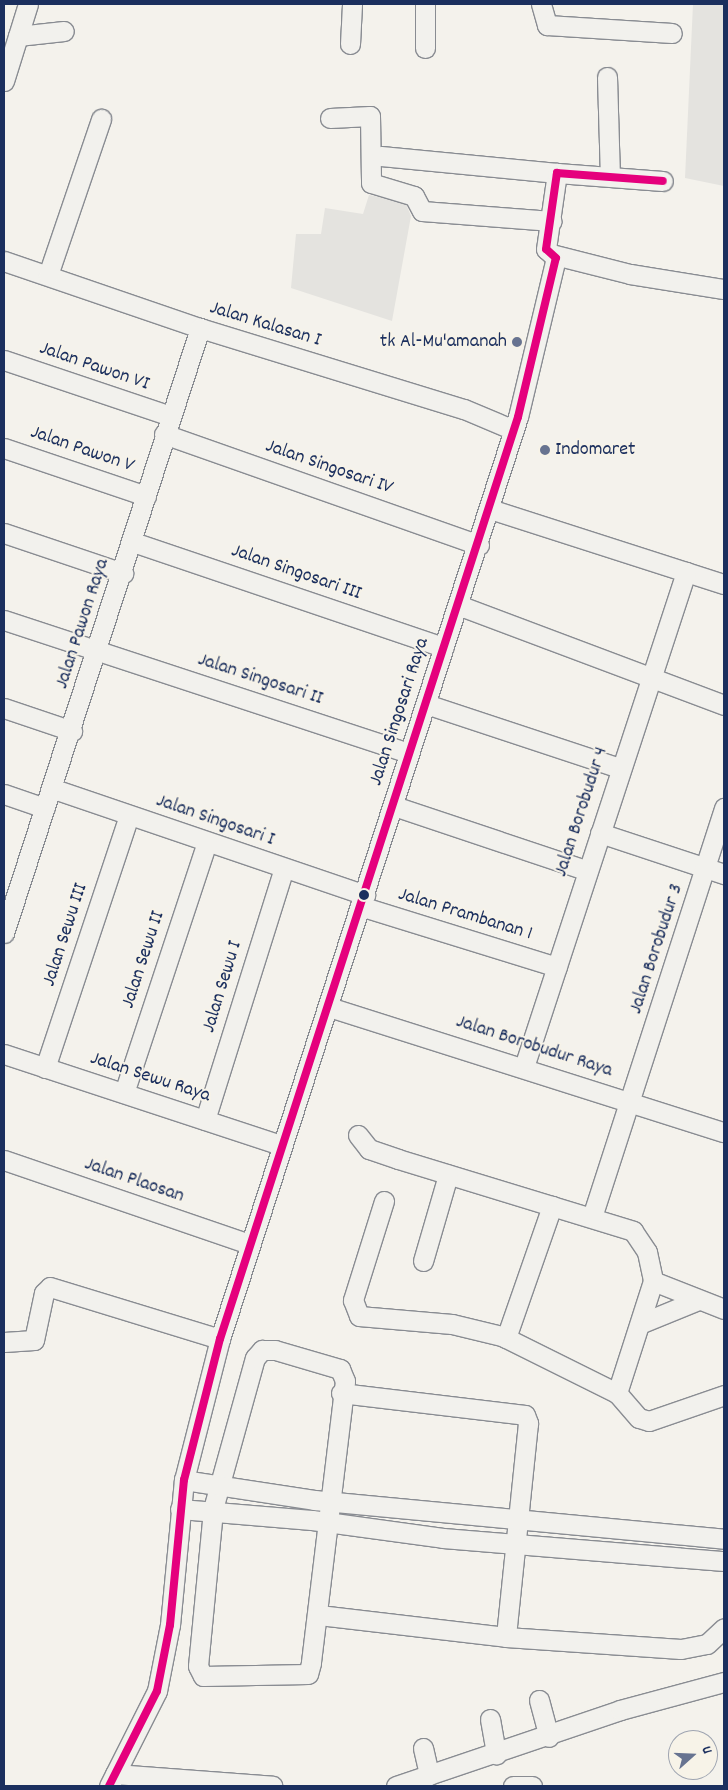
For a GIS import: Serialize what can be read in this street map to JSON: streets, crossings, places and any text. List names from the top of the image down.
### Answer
{
  "streets": {
    "street": [
      "Jalan Kalasan I",
      "Jalan Pawon VI",
      "Jalan Pawon V",
      "Jalan Singosari IV",
      "Jalan Singosari III",
      "Jalan Pawon Raya",
      "Jalan Singosari II",
      "Jalan Singosari Raya",
      "Jalan Borobudur 4",
      "Jalan Singosari I",
      "Jalan Prambanan 1",
      "Jalan Sewu III",
      "Jalan Borobudur 3",
      "Jalan Sewu II",
      "Jalan Sewu I",
      "Jalan Borobudur Raya",
      "Jalan Sewu Raya",
      "Jalan Plaosan"
    ]
  },
  "crossings": [
    ["Jalan Kalasan I", "Jalan Pawon Raya"],
    ["Jalan Kalasan I", "Jalan Singosari Raya"],
    ["Jalan Pawon VI", "Jalan Pawon Raya"],
    ["Jalan Pawon V", "Jalan Pawon Raya"],
    ["Jalan Singosari IV", "Jalan Pawon Raya"],
    ["Jalan Singosari IV", "Jalan Singosari Raya"],
    ["Jalan Singosari III", "Jalan Pawon Raya"],
    ["Jalan Singosari III", "Jalan Singosari Raya"],
    ["Jalan Pawon Raya", "Jalan Singosari II"],
    ["Jalan Pawon Raya", "Jalan Singosari I"],
    ["Jalan Singosari II", "Jalan Singosari Raya"],
    ["Jalan Singosari Raya", "Jalan Singosari I"],
    ["Jalan Singosari Raya", "Jalan Prambanan 1"],
    ["Jalan Singosari Raya", "Jalan Borobudur Raya"],
    ["Jalan Singosari Raya", "Jalan Sewu Raya"],
    ["Jalan Singosari Raya", "Jalan Plaosan"],
    ["Jalan Borobudur 4", "Jalan Prambanan 1"],
    ["Jalan Borobudur 4", "Jalan Borobudur Raya"],
    ["Jalan Singosari I", "Jalan Prambanan 1"],
    ["Jalan Singosari I", "Jalan Sewu III"],
    ["Jalan Singosari I", "Jalan Sewu II"],
    ["Jalan Singosari I", "Jalan Sewu I"],
    ["Jalan Sewu III", "Jalan Sewu Raya"],
    ["Jalan Borobudur 3", "Jalan Borobudur Raya"],
    ["Jalan Sewu II", "Jalan Sewu Raya"],
    ["Jalan Sewu I", "Jalan Sewu Raya"]
  ],
  "places": ["tk Al-Mu'amanah", "Indomaret"],
  "north": "right"
}
